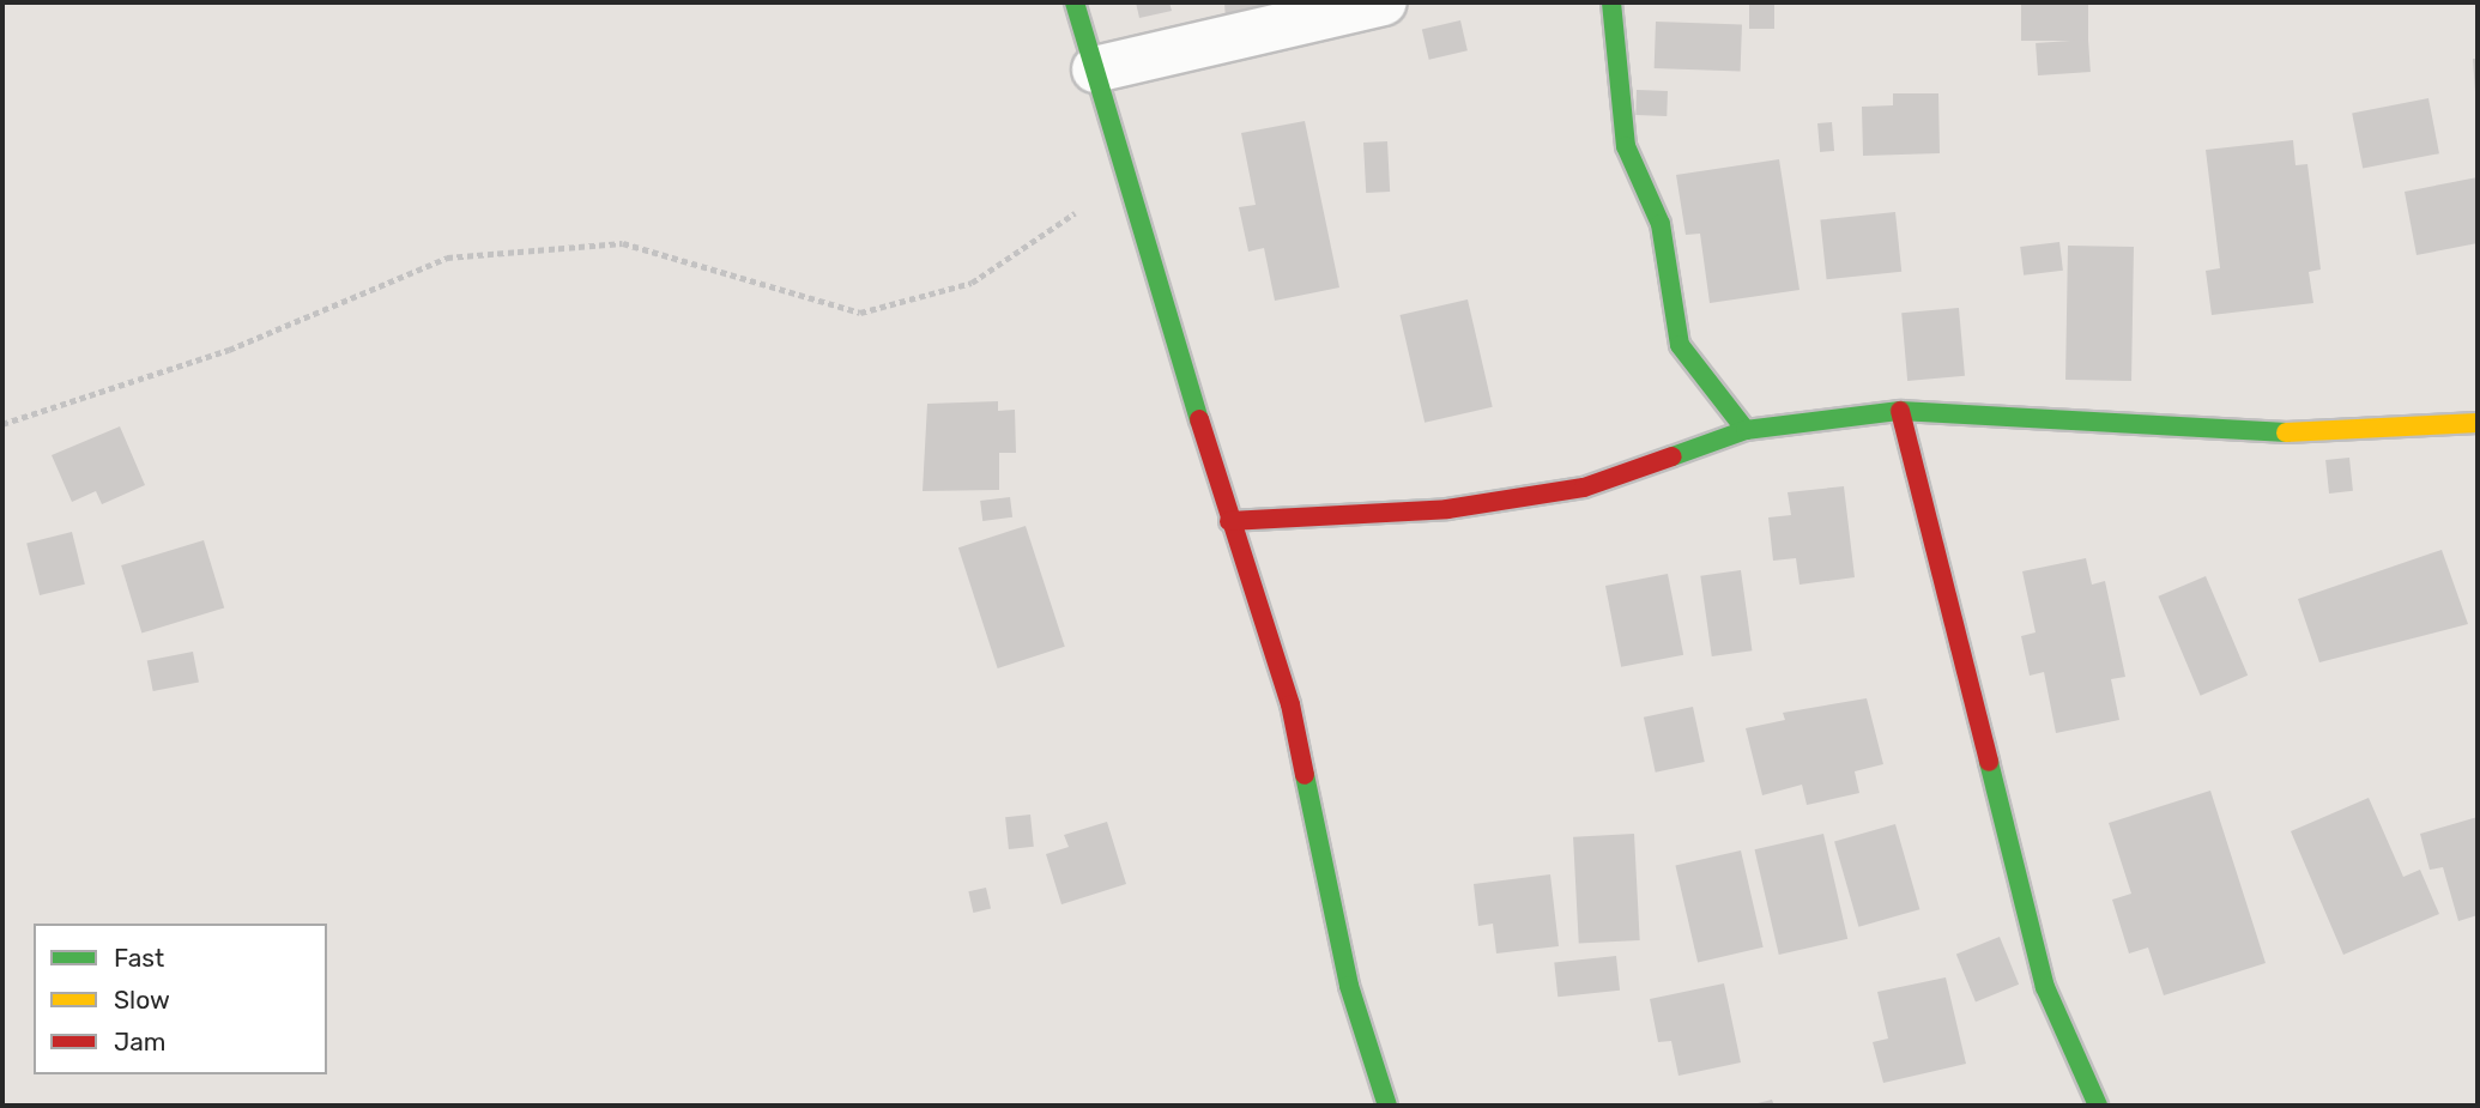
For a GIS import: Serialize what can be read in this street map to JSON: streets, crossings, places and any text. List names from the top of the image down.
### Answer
{
  "legend": ["Fast", "Slow", "Jam"]
}
